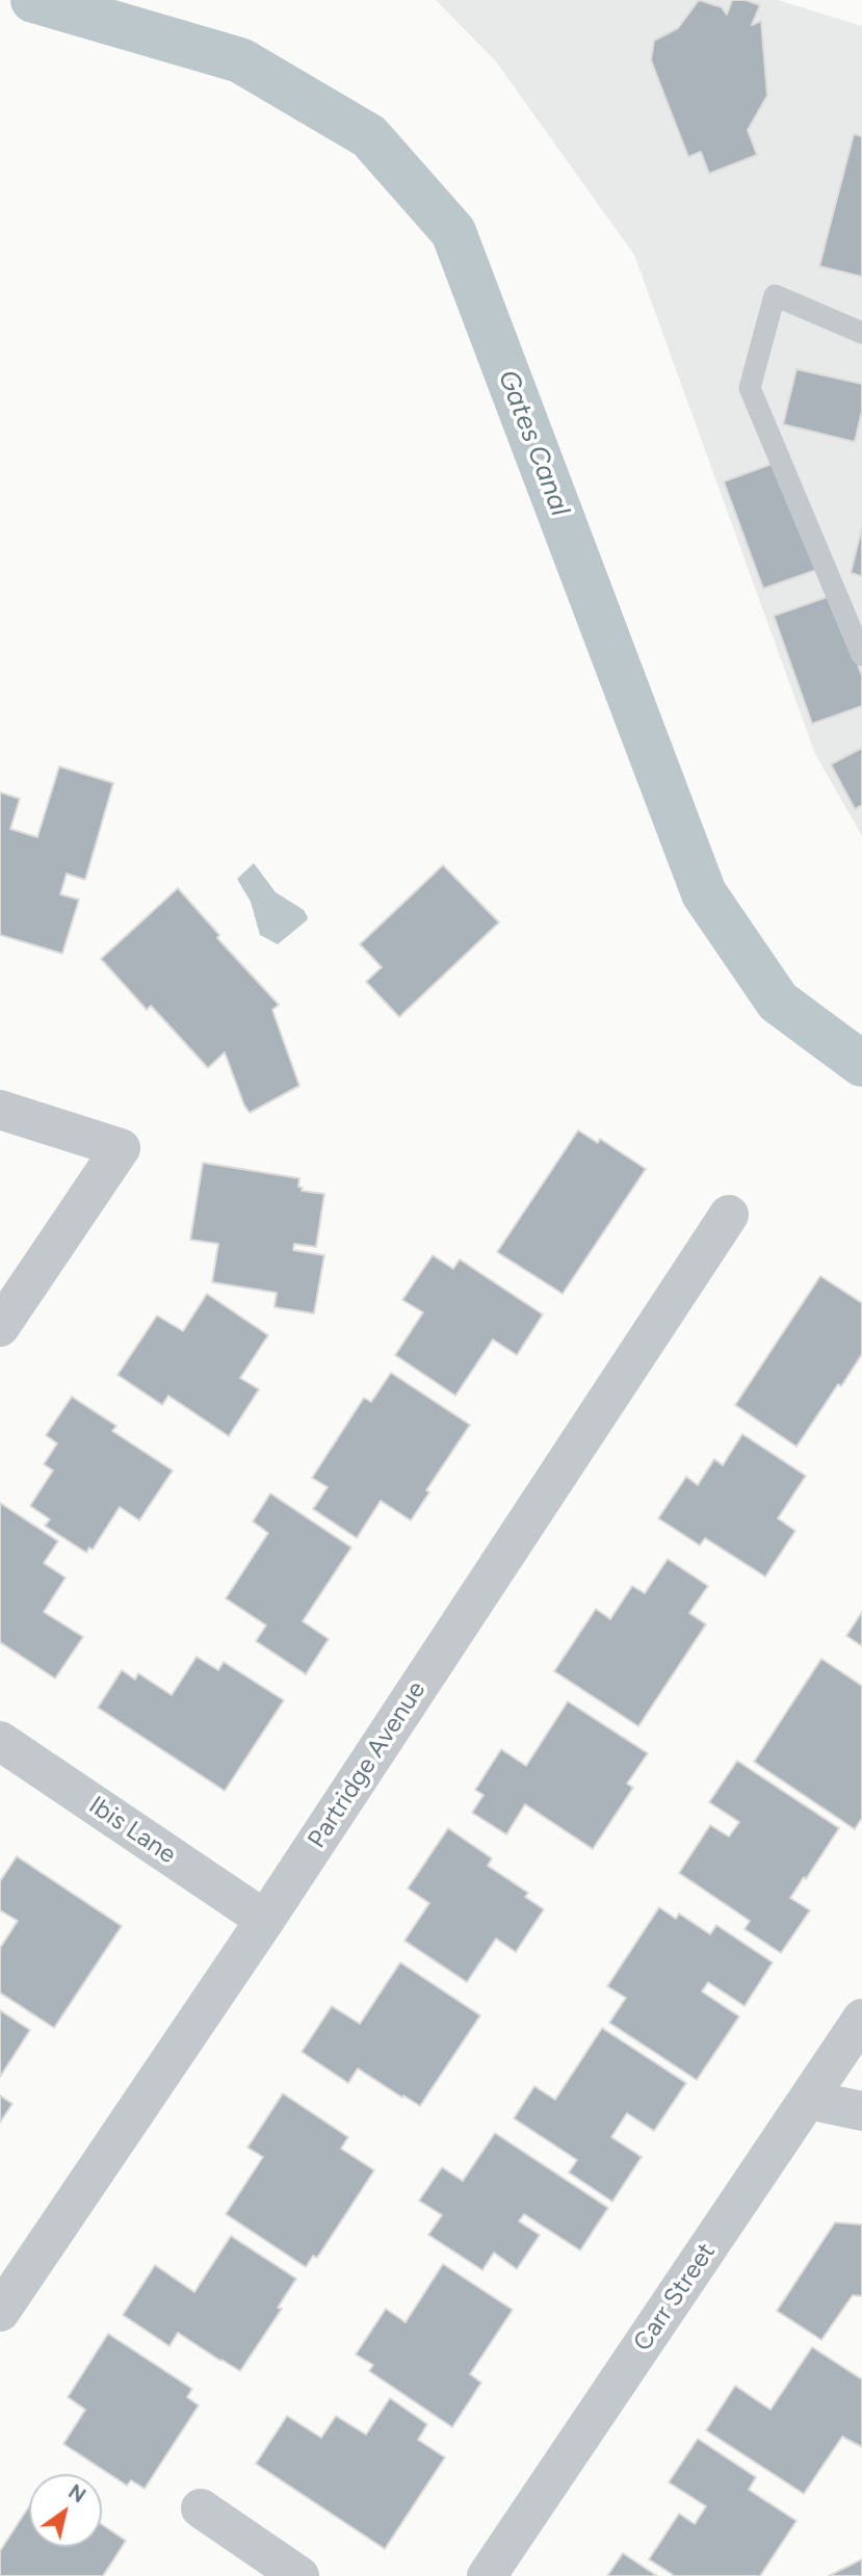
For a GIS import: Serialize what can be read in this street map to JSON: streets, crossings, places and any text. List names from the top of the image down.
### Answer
{
  "streets": {
    "street": ["Partridge Avenue", "Ibis Lane", "Carr Street"]
  },
  "crossings": [
    ["Partridge Avenue", "Ibis Lane"]
  ],
  "water": ["Gates Canal"],
  "north": "top right"
}
